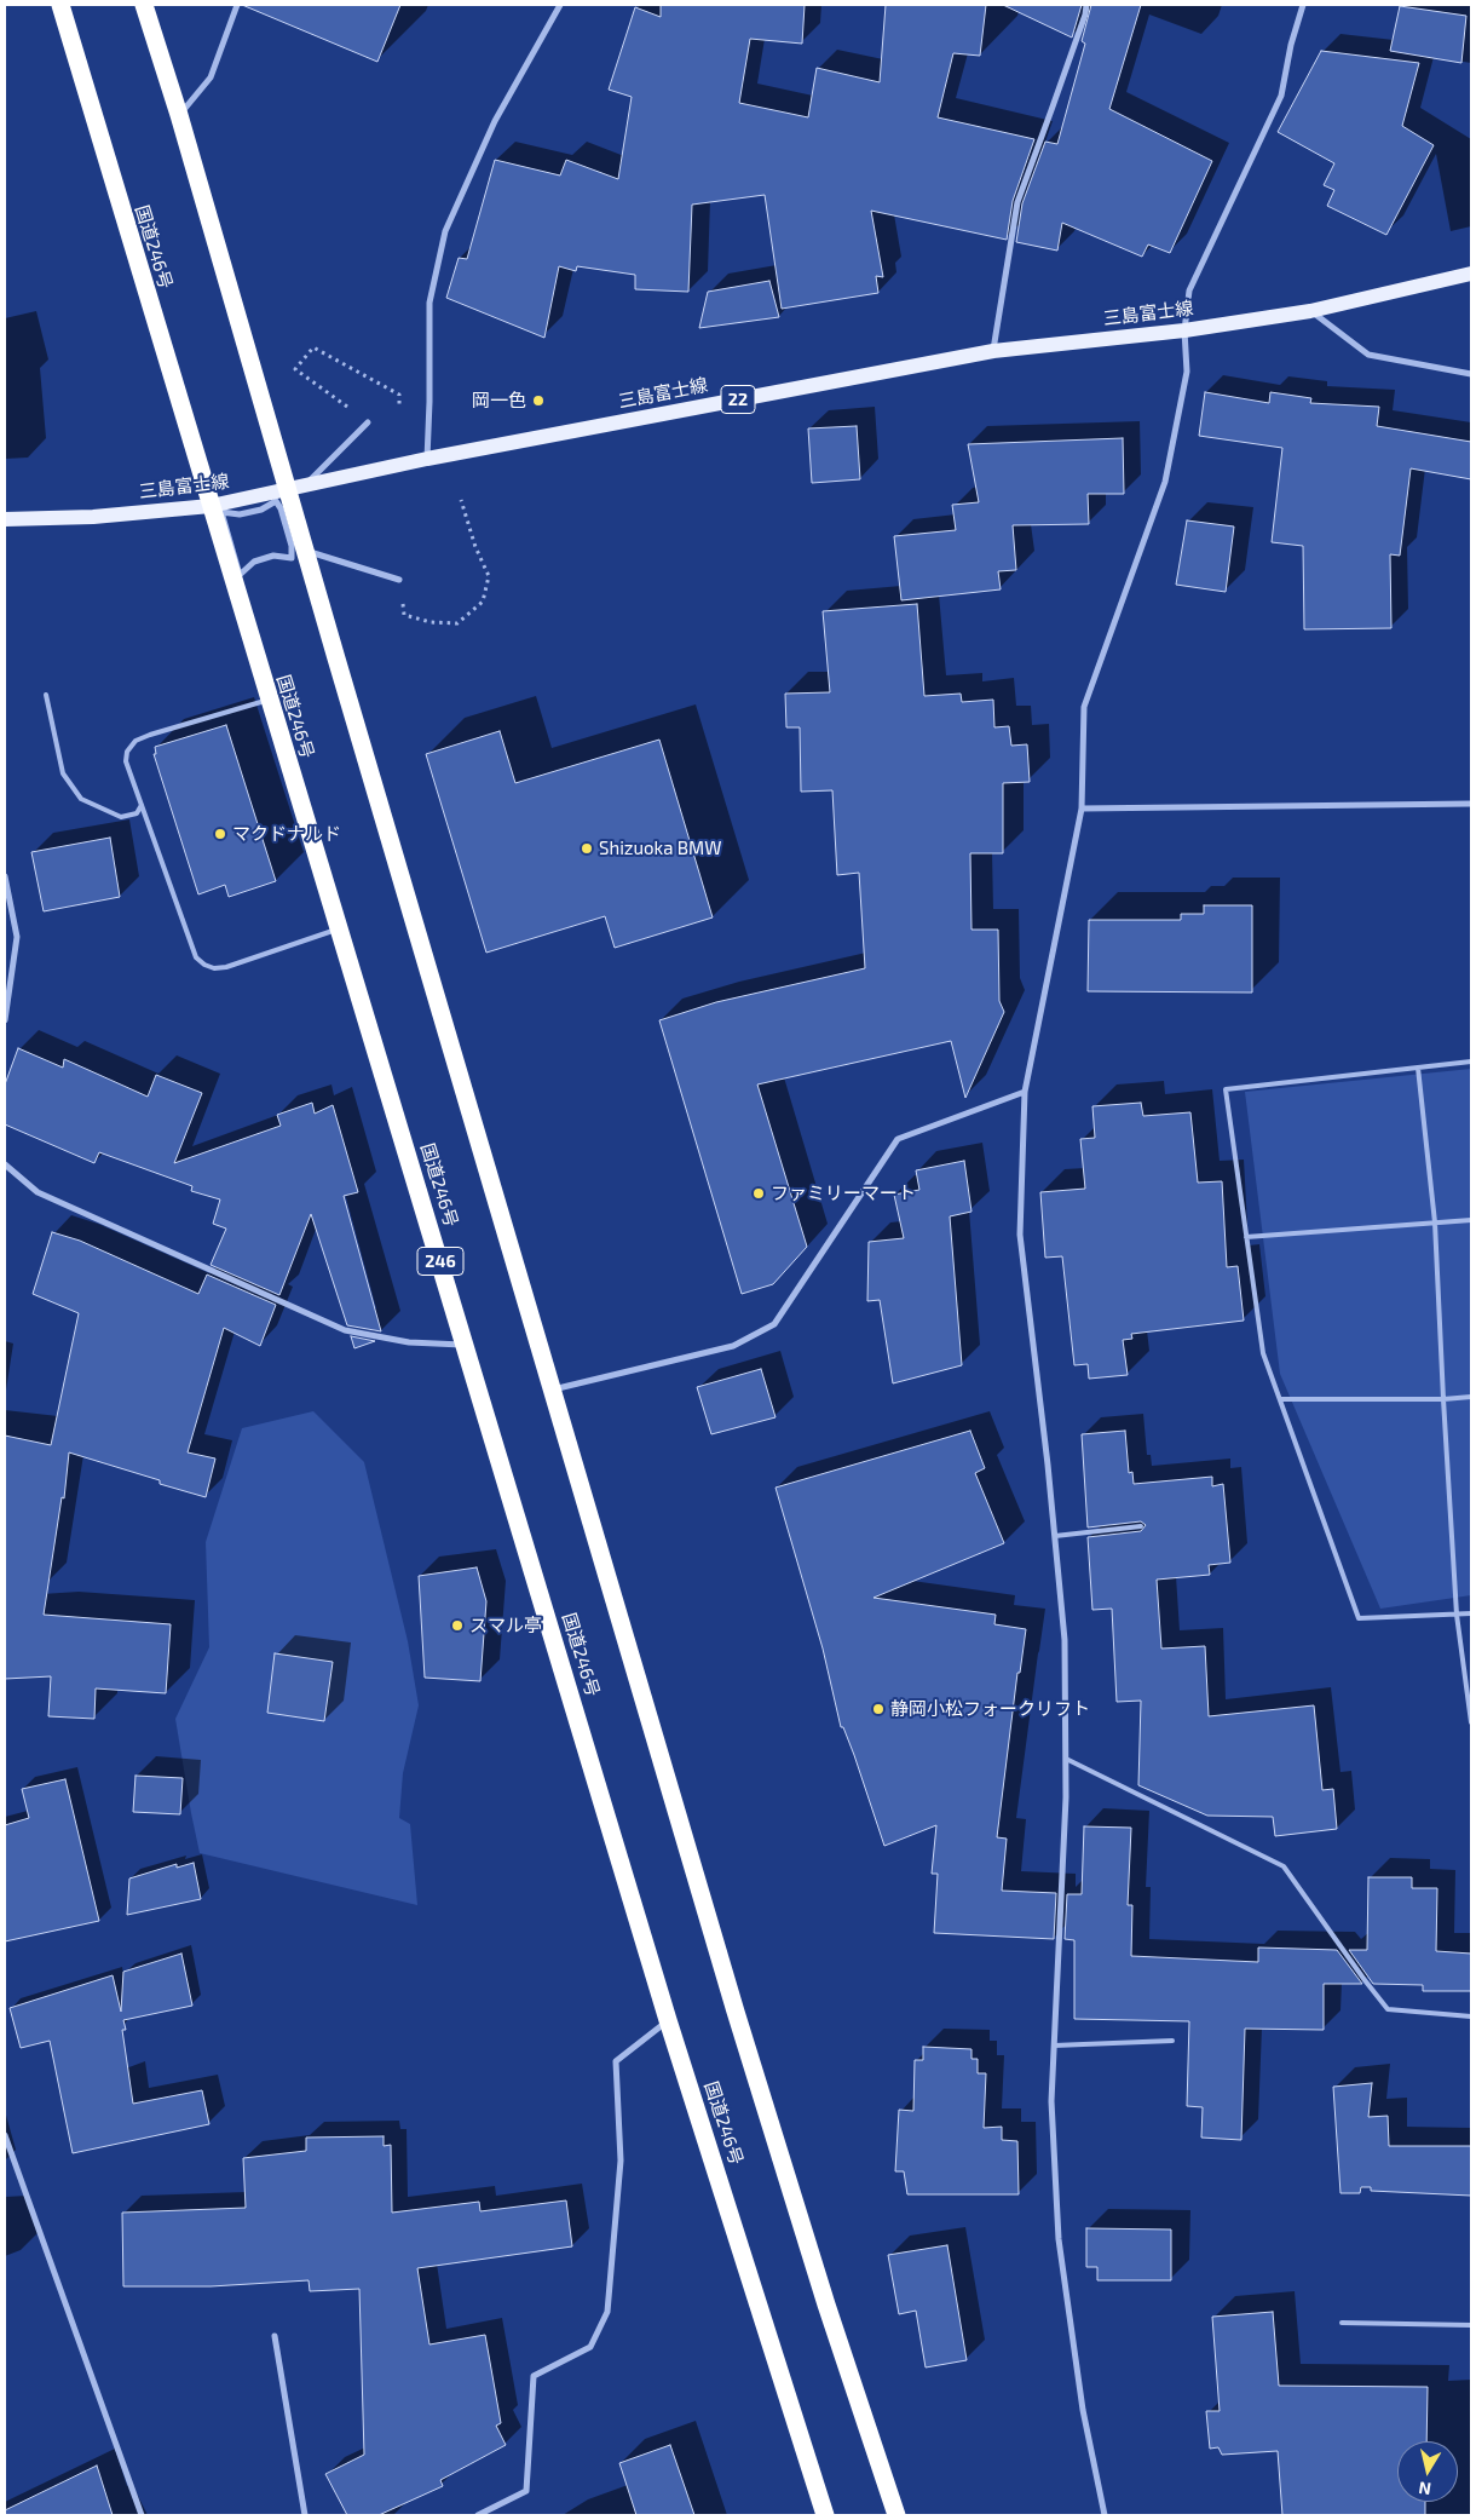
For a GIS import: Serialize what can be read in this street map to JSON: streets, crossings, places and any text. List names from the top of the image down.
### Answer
{
  "streets": {
    "highway": ["国道246号", "246"],
    "main road": ["三島富士線", "22"]
  },
  "crossings": [
    ["国道246号", "三島富士線"]
  ],
  "places": [
    "岡一色",
    "マクドナルド",
    "Shizuoka BMW",
    "ファミリーマート",
    "スマル亭",
    "静岡小松フォークリフト"
  ],
  "north": "bottom"
}
